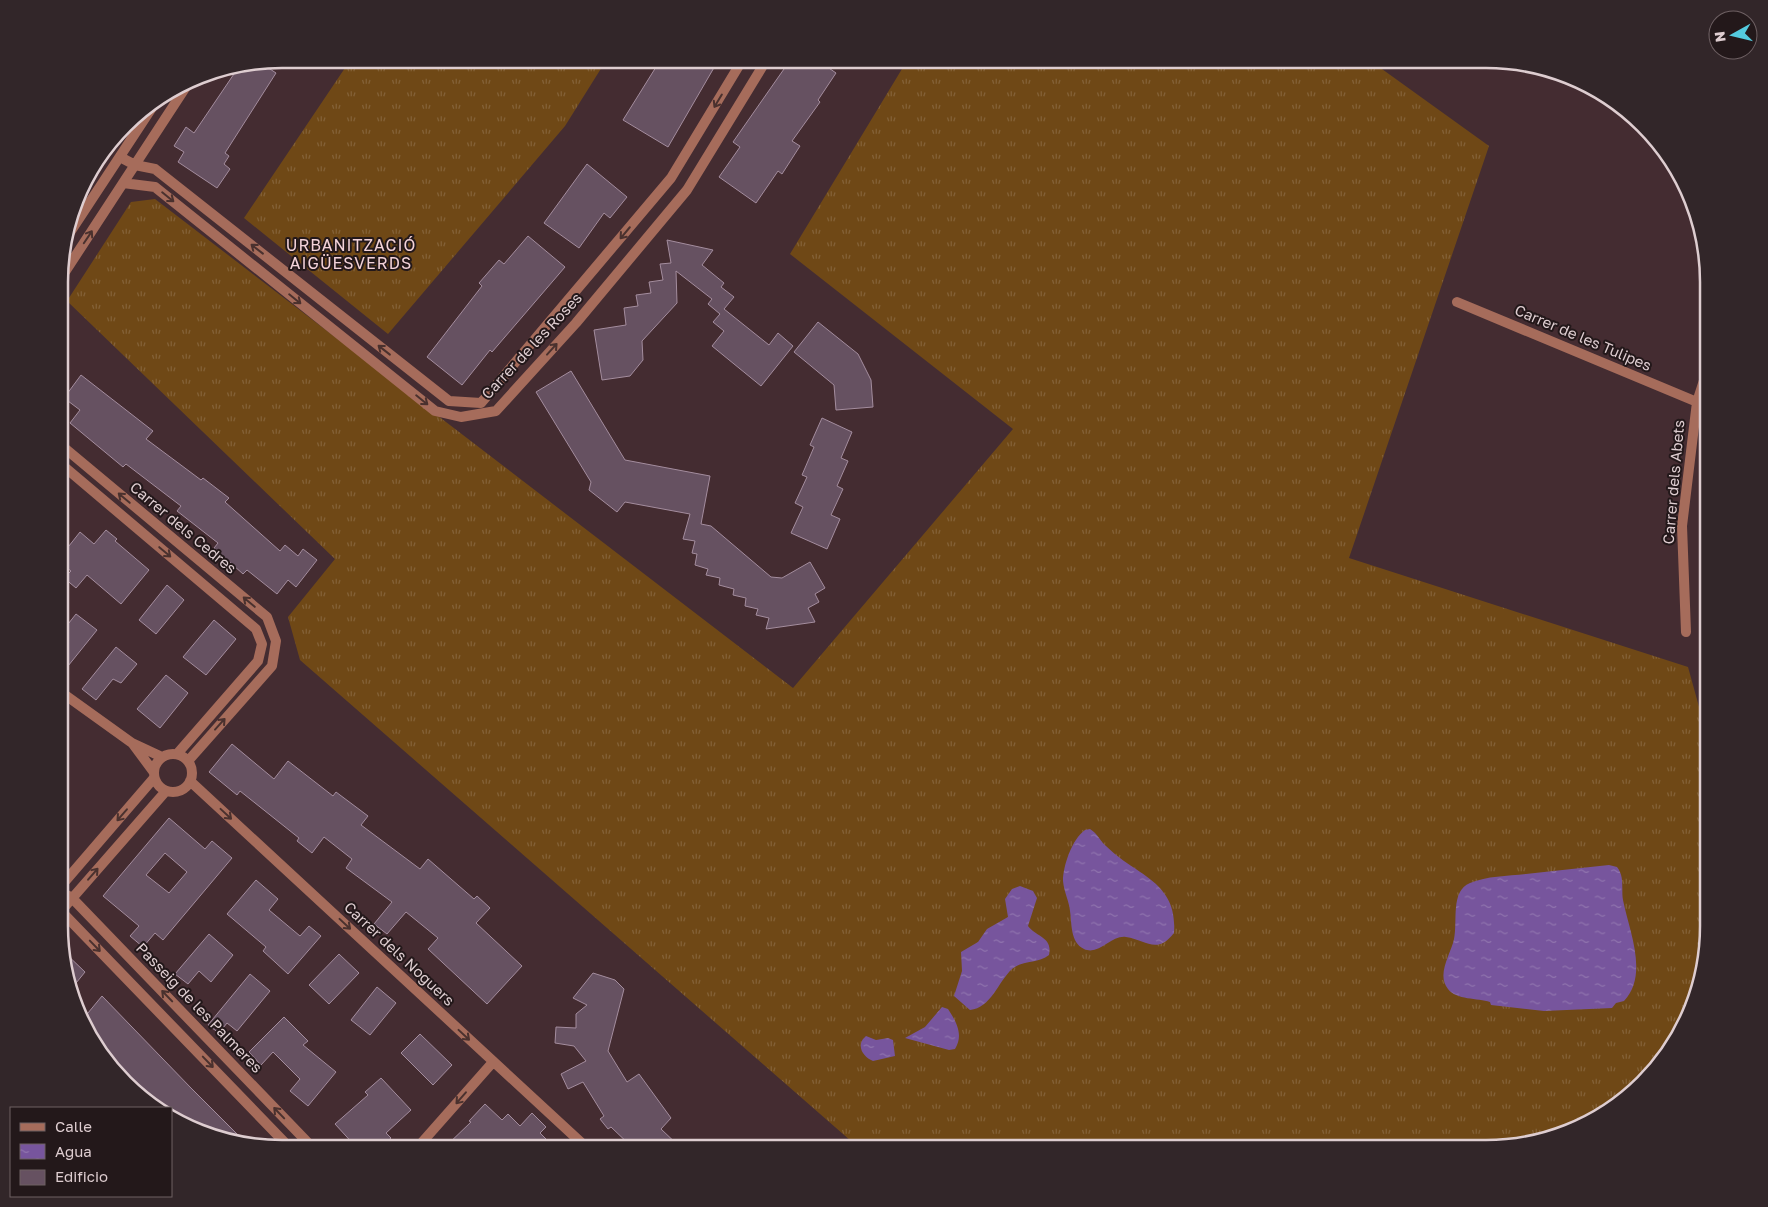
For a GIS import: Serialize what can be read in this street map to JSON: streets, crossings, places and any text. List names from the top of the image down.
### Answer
{
  "streets": {
    "street": [
      "Carrer de les Tulipes",
      "Carrer de les Roses",
      "Carrer dels Abets",
      "Carrer dels Cedres",
      "Carrer dels Noguers",
      "Passeig de les Palmeres"
    ]
  },
  "crossings": [
    ["Carrer de les Tulipes", "Carrer dels Abets"],
    ["Carrer dels Cedres", "Carrer dels Noguers"]
  ],
  "one_way": ["Carrer dels Noguers"],
  "districts": ["URBANITZACIÓ AIGÜESVERDS"],
  "legend": ["Calle", "Agua", "Edificio"],
  "north": "left"
}
